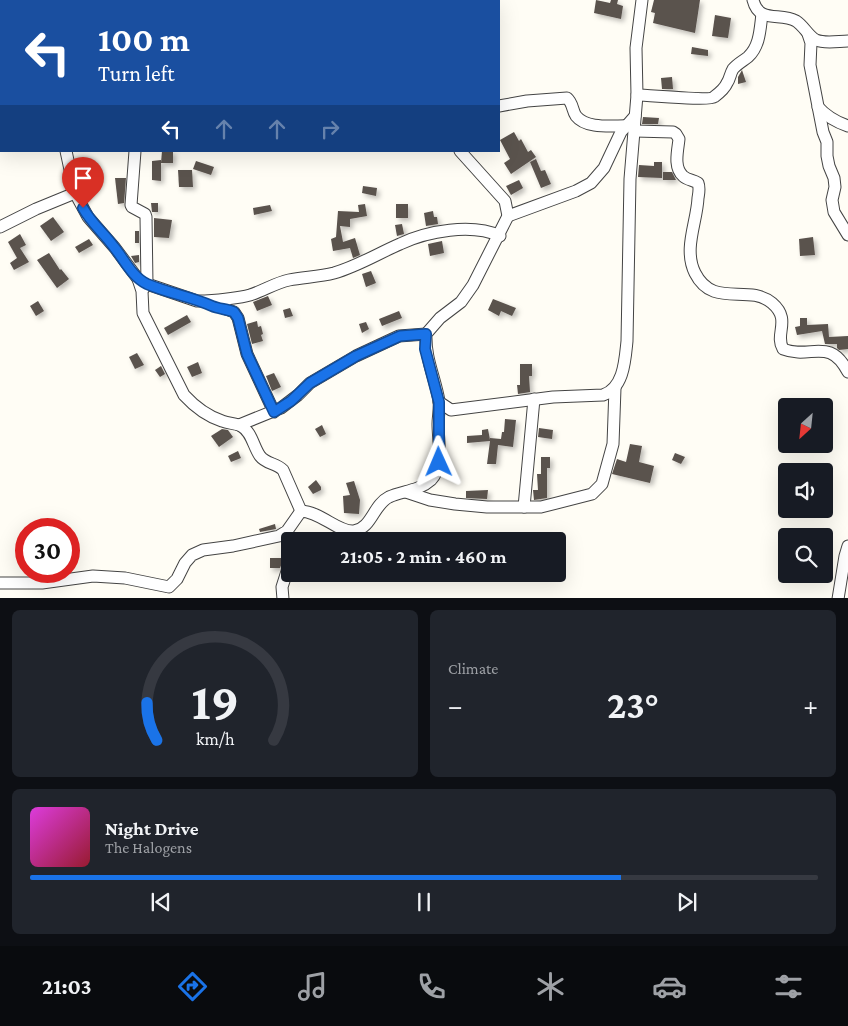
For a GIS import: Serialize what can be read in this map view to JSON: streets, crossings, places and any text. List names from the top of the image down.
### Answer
{
  "north": "bottom left",
  "page": {
    "turn": ["100 m", "Turn left"],
    "limit": "30",
    "trip": "21:05 · 2 min · 460 m",
    "tile": "Climate",
    "heat": ["−", "23°", "+"],
    "song": ["Night Drive", "The Halogens"],
    "tabs": "21:03",
    "gauge": ["19", "km/h"]
  }
}
